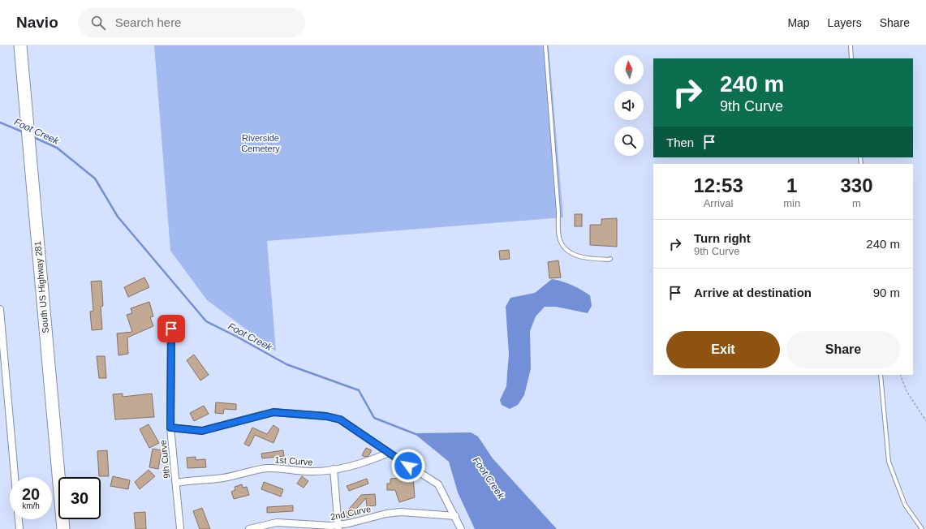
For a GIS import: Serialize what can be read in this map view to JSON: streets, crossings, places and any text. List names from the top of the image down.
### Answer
{
  "streets": {
    "highway": ["South US Highway 281"],
    "street": ["9th Curve", "1st Curve", "2nd Curve"]
  },
  "crossings": [
    ["9th Curve", "1st Curve"]
  ],
  "water": ["Foot Creek"],
  "parks": ["Riverside Cemetery"],
  "north": "top",
  "page": {
    "header": "Navio",
    "search": "Search here",
    "nav": ["Map", "Layers", "Share"],
    "turn": ["240 m", "9th Curve"],
    "then": "Then",
    "eta": [
      "12:53",
      "Arrival",
      "1",
      "min",
      "330",
      "m"
    ],
    "list": [
      {
        "name": "Turn right",
        "note": "9th Curve",
        "value": "240 m"
      },
      {
        "name": "Arrive at destination",
        "value": "90 m"
      }
    ],
    "buttons": ["Exit", "Share"],
    "speed": "20 km/h",
    "limit": "30"
  }
}
